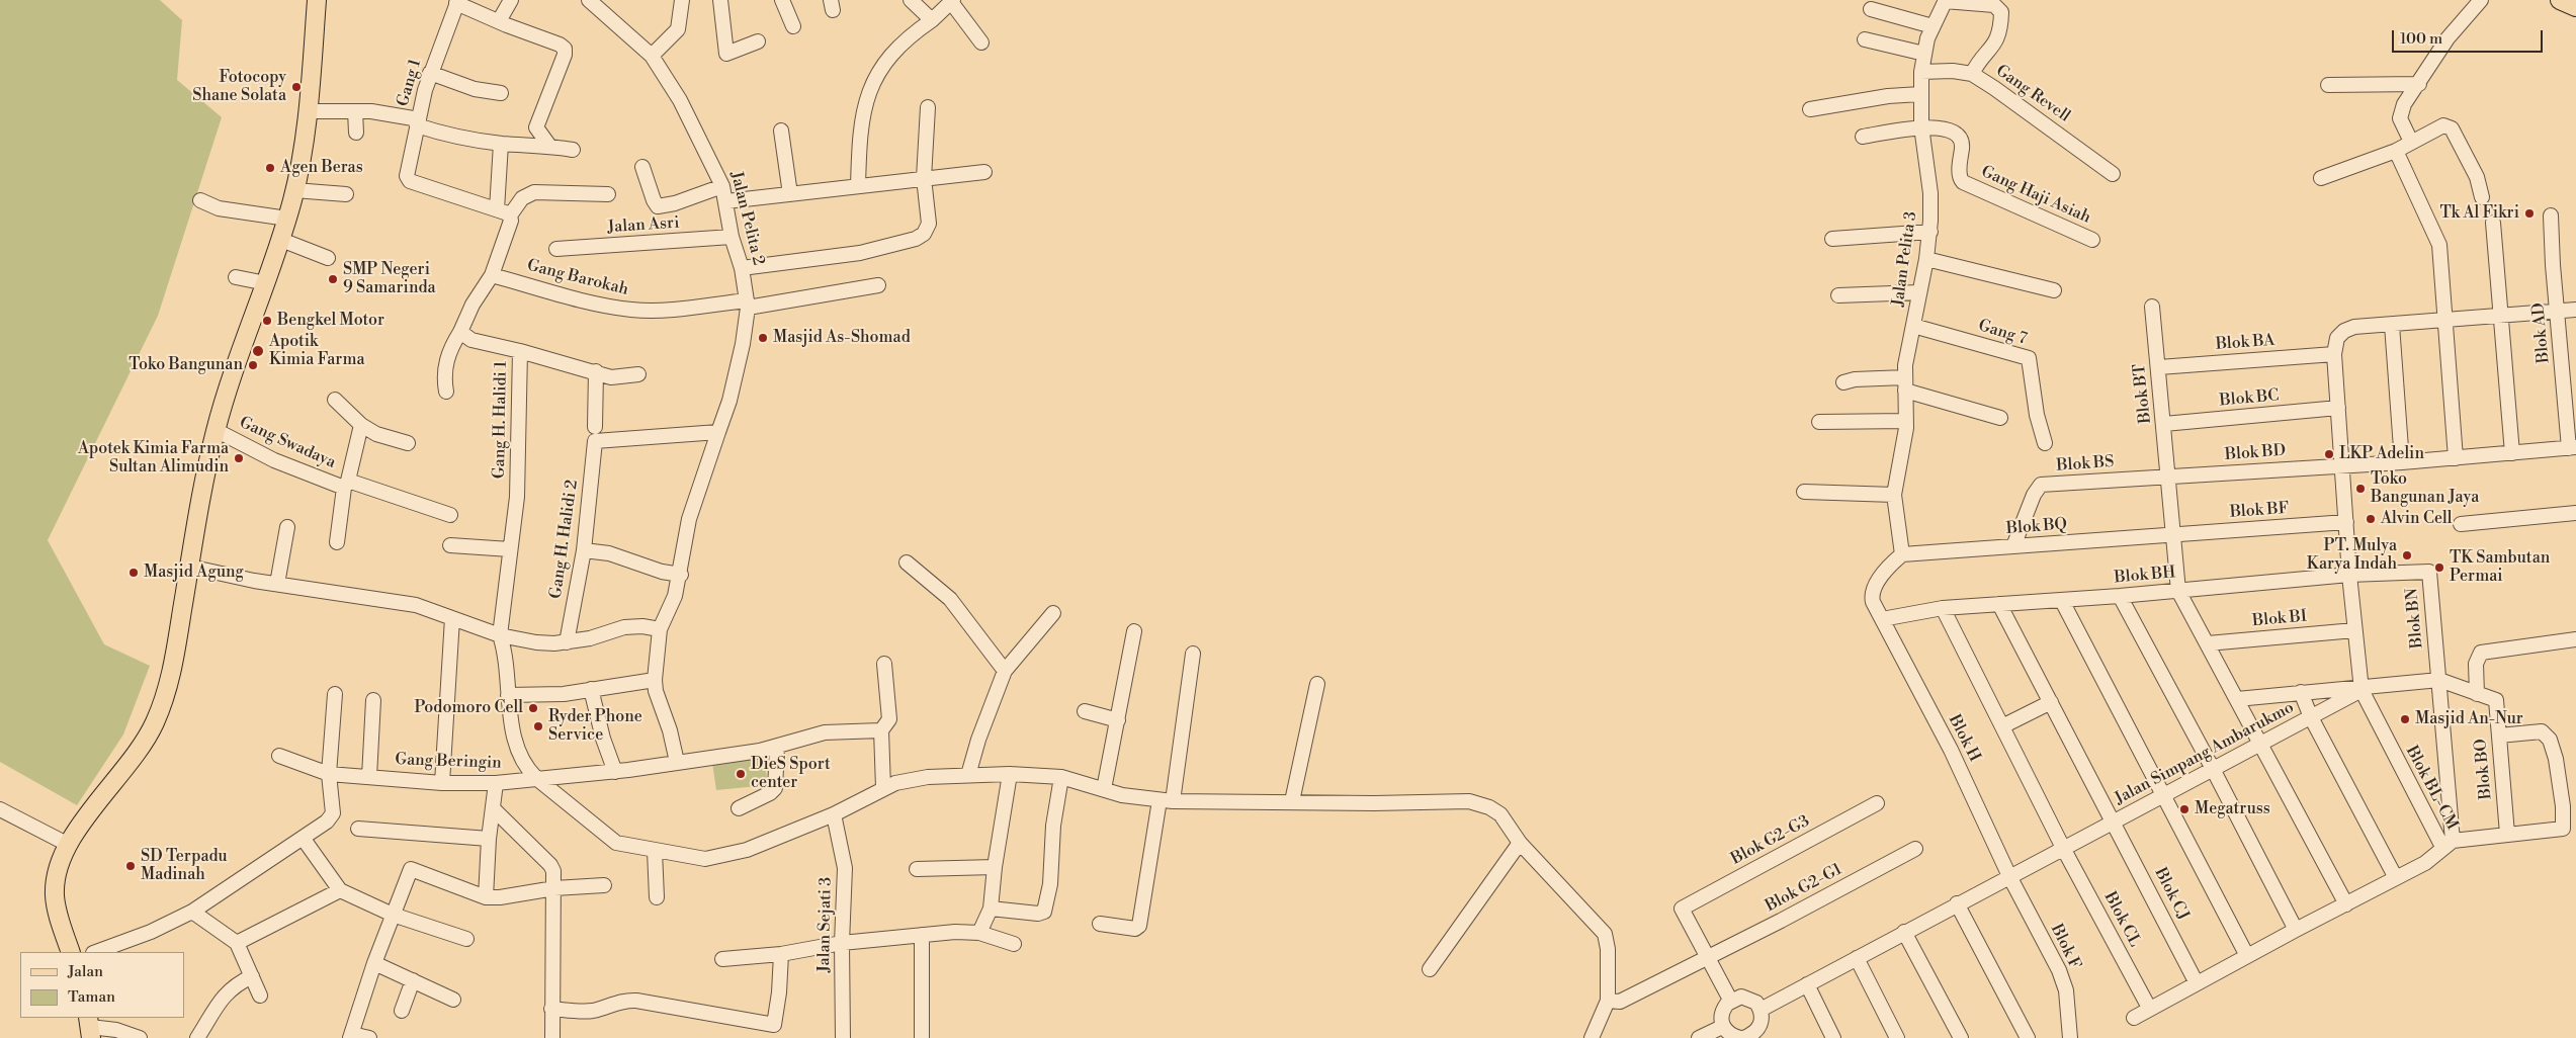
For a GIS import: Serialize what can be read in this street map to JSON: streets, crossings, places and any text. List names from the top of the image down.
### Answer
{
  "streets": {
    "street": [
      "Gang 1",
      "Gang Revell",
      "Gang Haji Asiah",
      "Jalan Pelita 2",
      "Jalan Asri",
      "Jalan Pelita 3",
      "Gang Barokah",
      "Gang 7",
      "Blok AD",
      "Blok BA",
      "Blok BT",
      "Blok BC",
      "Gang H. Halidi 1",
      "Gang Swadaya",
      "Blok BD",
      "Blok BS",
      "Blok BF",
      "Blok BQ",
      "Gang H. Halidi 2",
      "Blok BH",
      "Blok BN",
      "Blok BI",
      "Blok H",
      "Jalan Simpang Ambarukmo",
      "Gang Beringin",
      "Blok BO",
      "Blok BL-CM",
      "Blok G2-G3",
      "Blok G2-G1",
      "Blok CJ",
      "Blok CL",
      "Jalan Sejati 3",
      "Blok F"
    ]
  },
  "crossings": [
    ["Gang Revell", "Jalan Pelita 3"],
    ["Gang Haji Asiah", "Jalan Pelita 3"],
    ["Jalan Pelita 2", "Jalan Asri"],
    ["Jalan Pelita 2", "Gang Barokah"],
    ["Jalan Pelita 2", "Gang Beringin"],
    ["Jalan Pelita 3", "Gang 7"],
    ["Jalan Pelita 3", "Blok BQ"],
    ["Blok AD", "Blok BD"],
    ["Blok BA", "Blok BT"],
    ["Blok BT", "Blok BC"],
    ["Blok BT", "Blok BD"],
    ["Blok BT", "Blok BS"],
    ["Blok BT", "Blok BF"],
    ["Blok BT", "Blok BQ"],
    ["Blok BT", "Blok BH"],
    ["Gang H. Halidi 1", "Gang Beringin"],
    ["Gang H. Halidi 1", "Blok G2-G1"],
    ["Gang H. Halidi 1", "Jalan Sejati 3"],
    ["Blok BD", "Blok BS"],
    ["Blok BS", "Blok BQ"],
    ["Blok BF", "Blok BQ"],
    ["Blok BH", "Blok BN"],
    ["Blok BH", "Blok H"],
    ["Blok BH", "Blok CJ"],
    ["Blok BH", "Blok CL"],
    ["Blok BN", "Blok BO"],
    ["Blok H", "Jalan Simpang Ambarukmo"],
    ["Blok H", "Blok F"],
    ["Jalan Simpang Ambarukmo", "Blok BL-CM"],
    ["Jalan Simpang Ambarukmo", "Blok CJ"],
    ["Jalan Simpang Ambarukmo", "Blok CL"],
    ["Jalan Simpang Ambarukmo", "Blok F"],
    ["Blok G2-G3", "Blok G2-G1"]
  ],
  "places": [
    "Fotocopy Shane Solata",
    "Agen Beras",
    "Tk Al Fikri",
    "SMP Negeri 9 Samarinda",
    "Bengkel Motor",
    "Masjid As-Shomad",
    "Apotik Kimia Farma",
    "Toko Bangunan",
    "LKP Adelin",
    "Apotek Kimia Farma Sultan Alimudin",
    "Toko Bangunan Jaya",
    "Alvin Cell",
    "PT. Mulya Karya Indah",
    "TK Sambutan Permai",
    "Masjid Agung",
    "Podomoro Cell",
    "Masjid An-Nur",
    "Ryder Phone Service",
    "DieS Sport center",
    "Megatruss",
    "SD Terpadu Madinah"
  ],
  "legend": ["Jalan", "Taman"],
  "scale_bar": "100 m"
}
